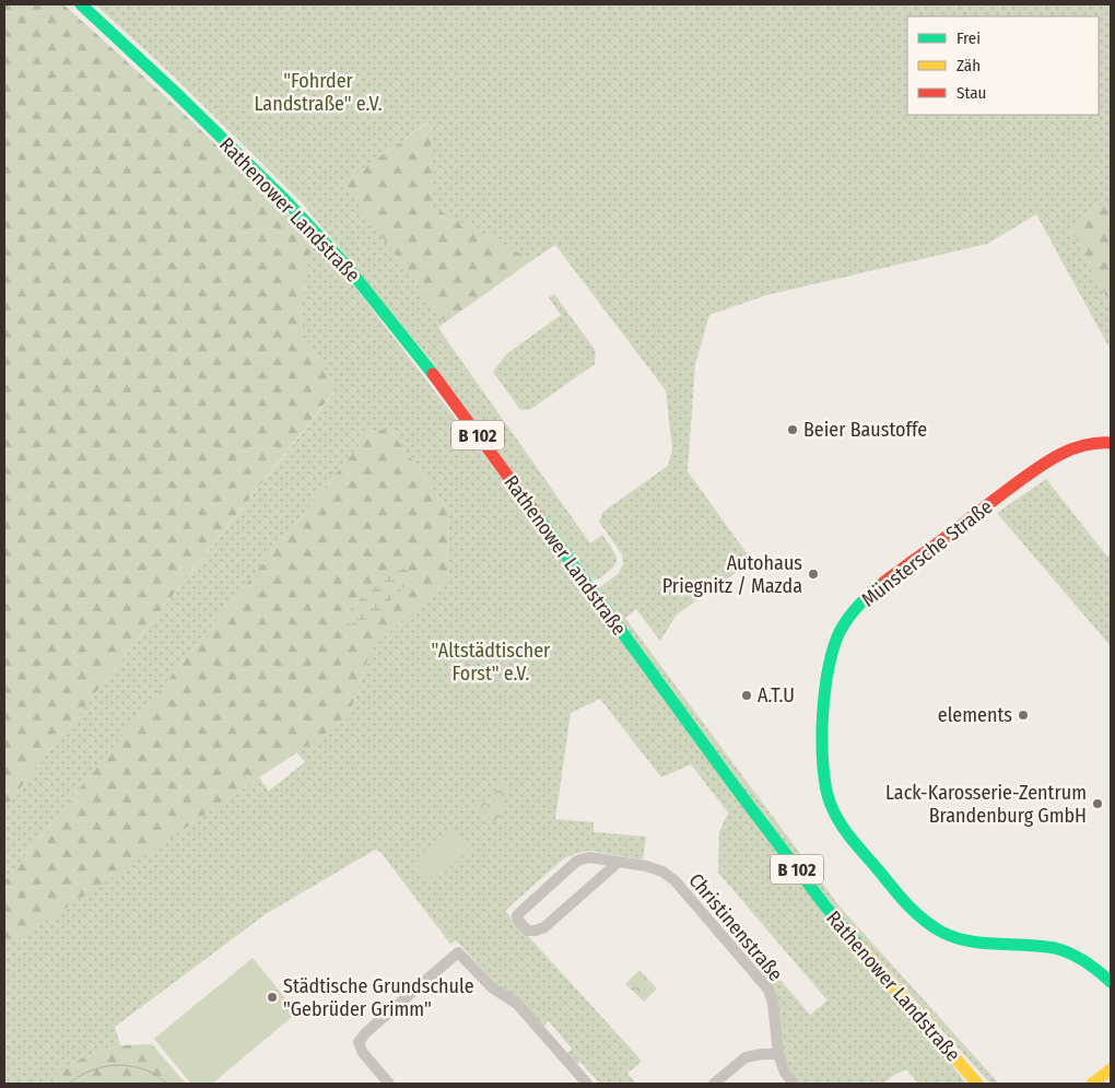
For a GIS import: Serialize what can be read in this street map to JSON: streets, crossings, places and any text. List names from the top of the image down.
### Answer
{
  "streets": {
    "main road": ["Rathenower Landstraße", "B 102", "Münstersche Straße"],
    "street": ["Christinenstraße"]
  },
  "parks": ["\"Fohrder Landstraße\" e.V.", "\"Altstädtischer Forst\" e.V."],
  "places": [
    "Beier Baustoffe",
    "Autohaus Priegnitz / Mazda",
    "A.T.U",
    "elements",
    "Lack-Karosserie-Zentrum Brandenburg GmbH",
    "Städtische Grundschule \"Gebrüder Grimm\""
  ],
  "legend": ["Frei", "Zäh", "Stau"]
}
